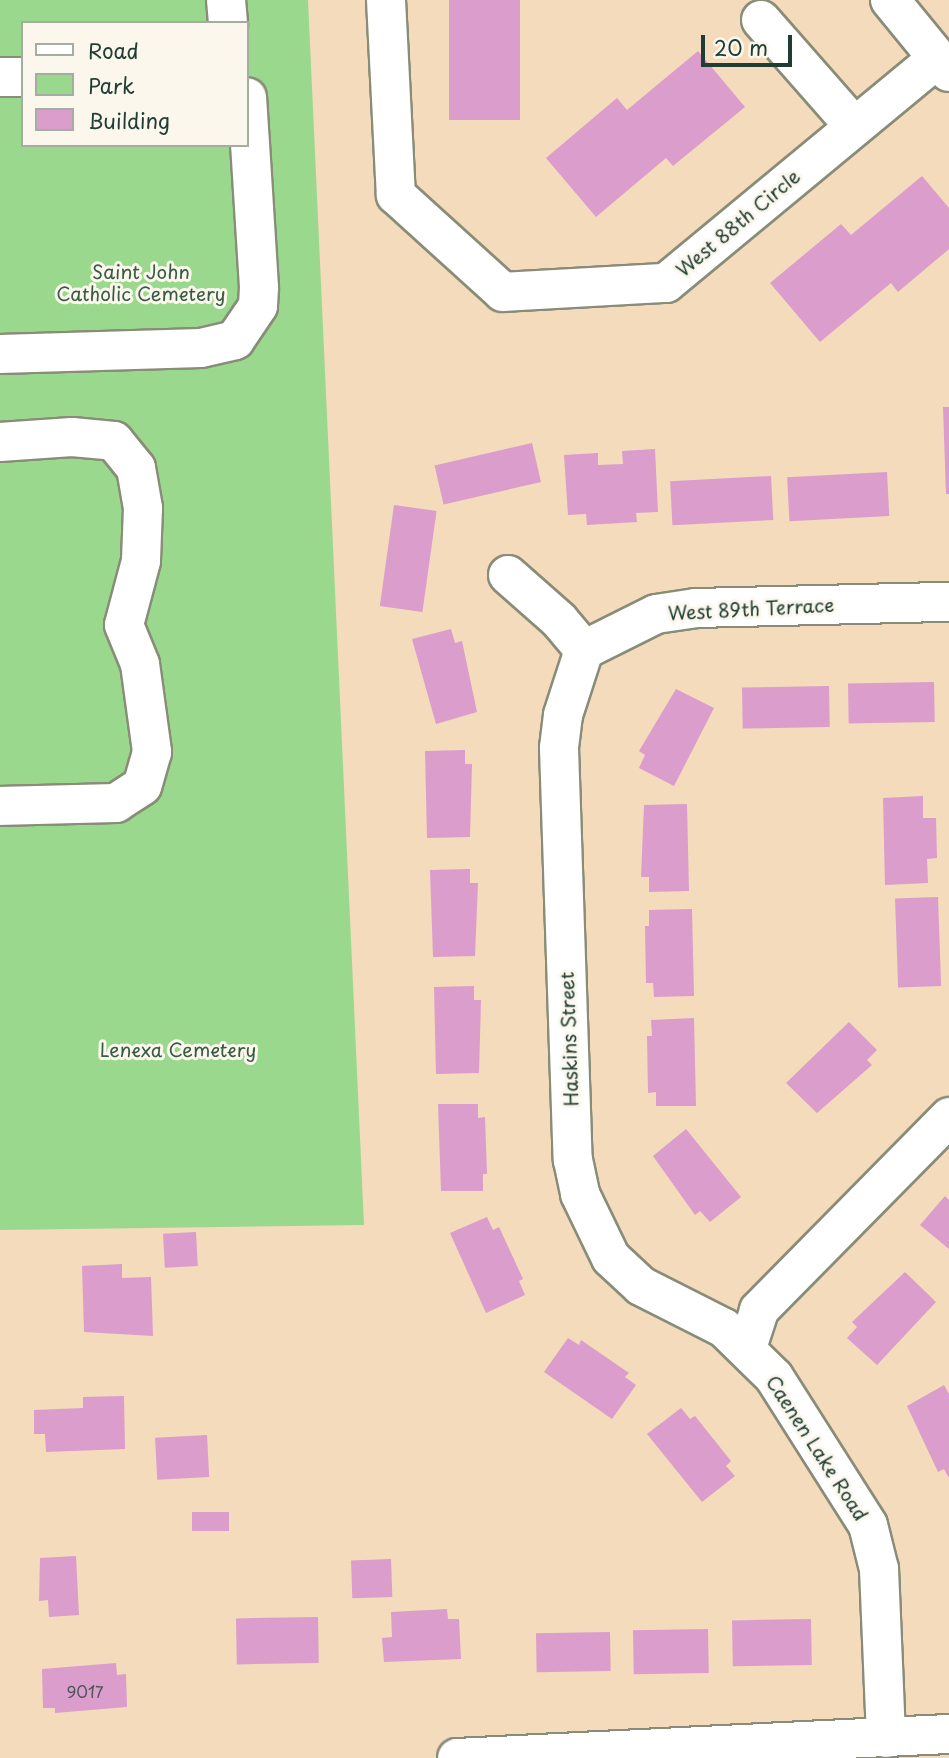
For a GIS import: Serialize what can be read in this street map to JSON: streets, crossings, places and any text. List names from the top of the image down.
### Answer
{
  "streets": {
    "street": [
      "West 88th Circle",
      "West 89th Terrace",
      "Haskins Street",
      "Caenen Lake Road"
    ]
  },
  "crossings": [
    ["West 89th Terrace", "Haskins Street"],
    ["Haskins Street", "Caenen Lake Road"]
  ],
  "parks": ["Saint John Catholic Cemetery", "Lenexa Cemetery"],
  "house_numbers": ["9017"],
  "legend": ["Road", "Park", "Building"],
  "scale_bar": "20 m"
}
